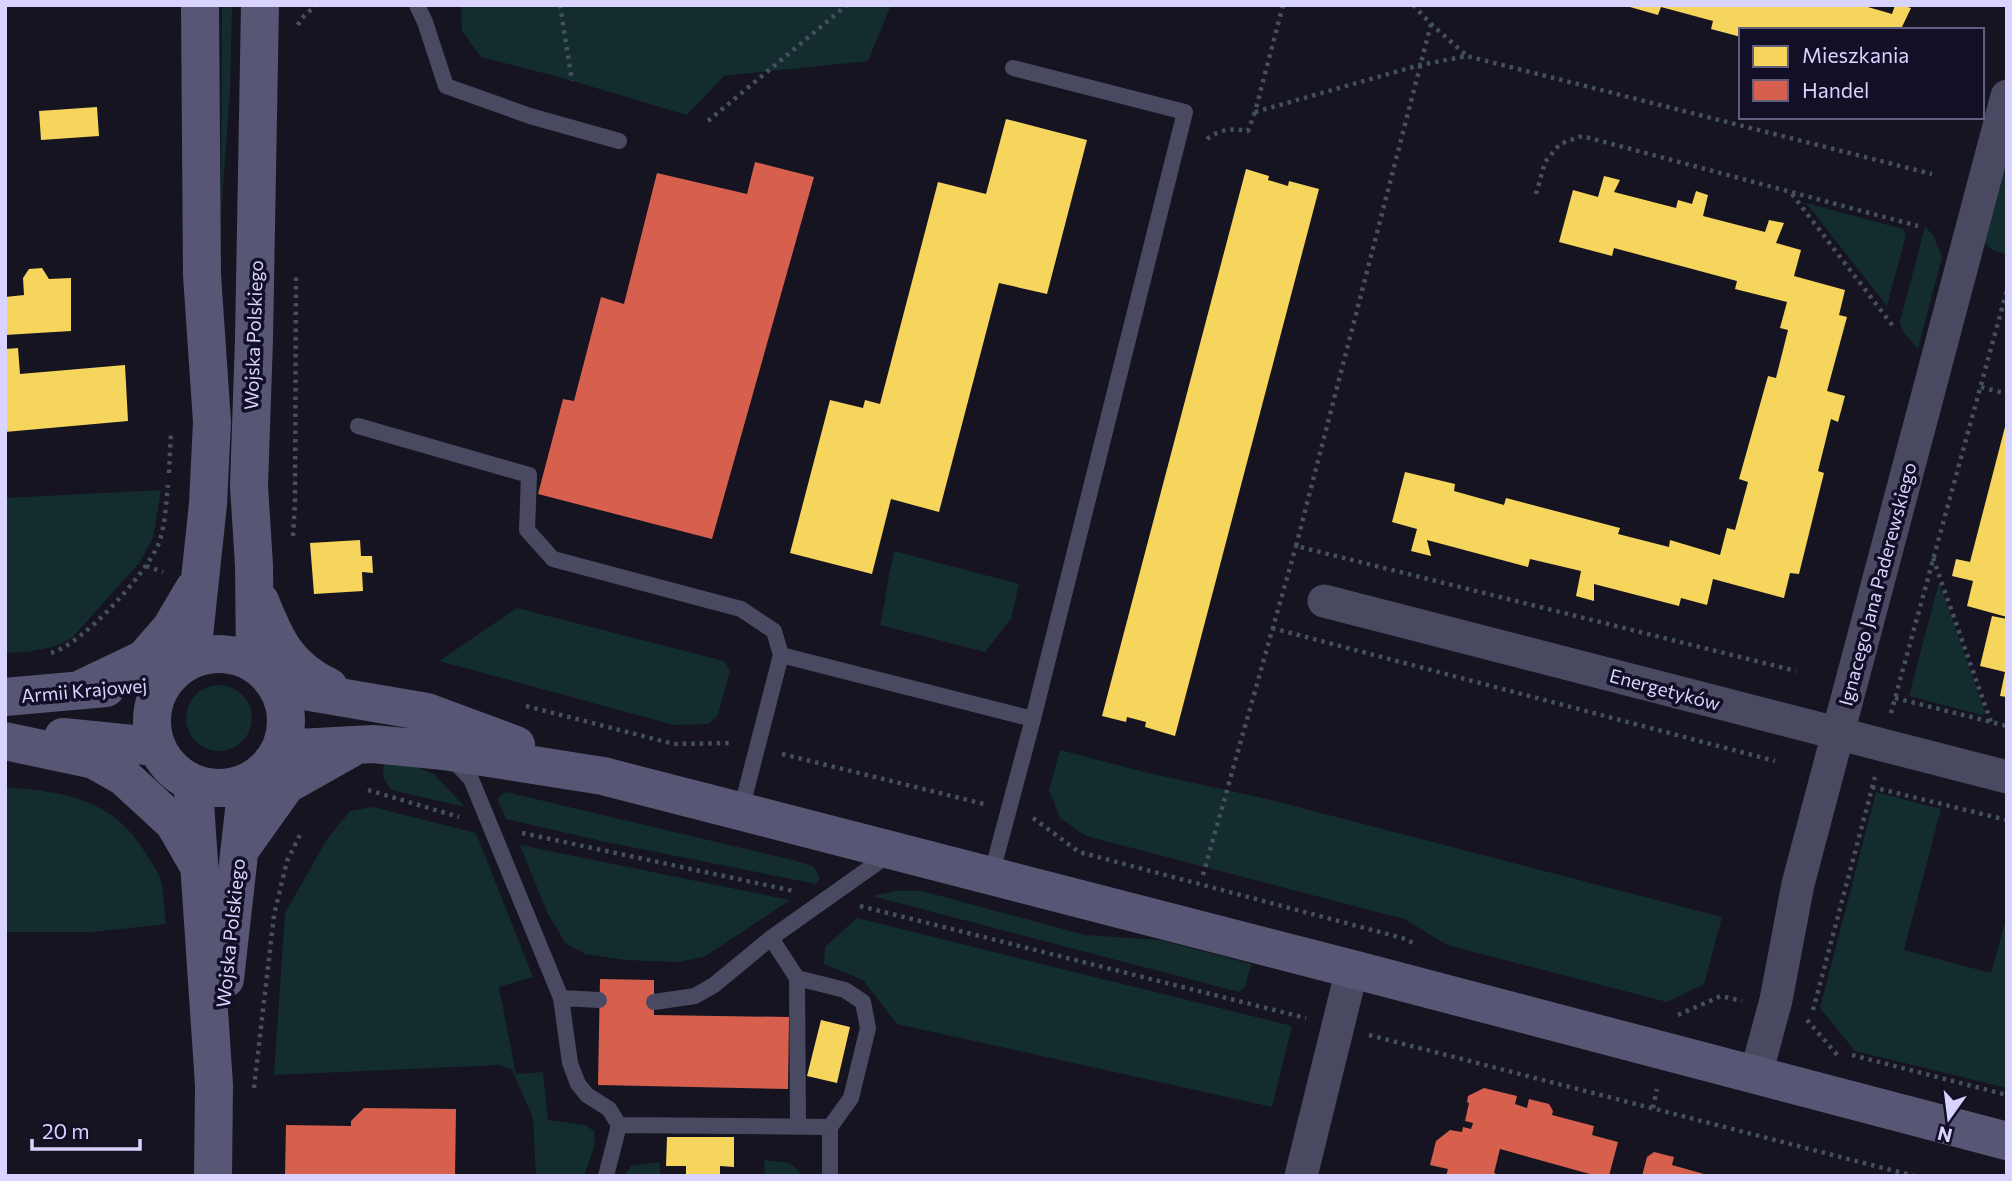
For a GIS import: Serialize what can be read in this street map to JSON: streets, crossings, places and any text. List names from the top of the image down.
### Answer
{
  "streets": {
    "street": [
      "Wojska Polskiego",
      "Ignacego Jana Paderewskiego",
      "Energetyków",
      "Armii Krajowej"
    ]
  },
  "crossings": [
    ["Wojska Polskiego", "Armii Krajowej"],
    ["Ignacego Jana Paderewskiego", "Energetyków"]
  ],
  "legend": ["Mieszkania", "Handel"],
  "scale_bar": "20 m",
  "north": "bottom"
}
